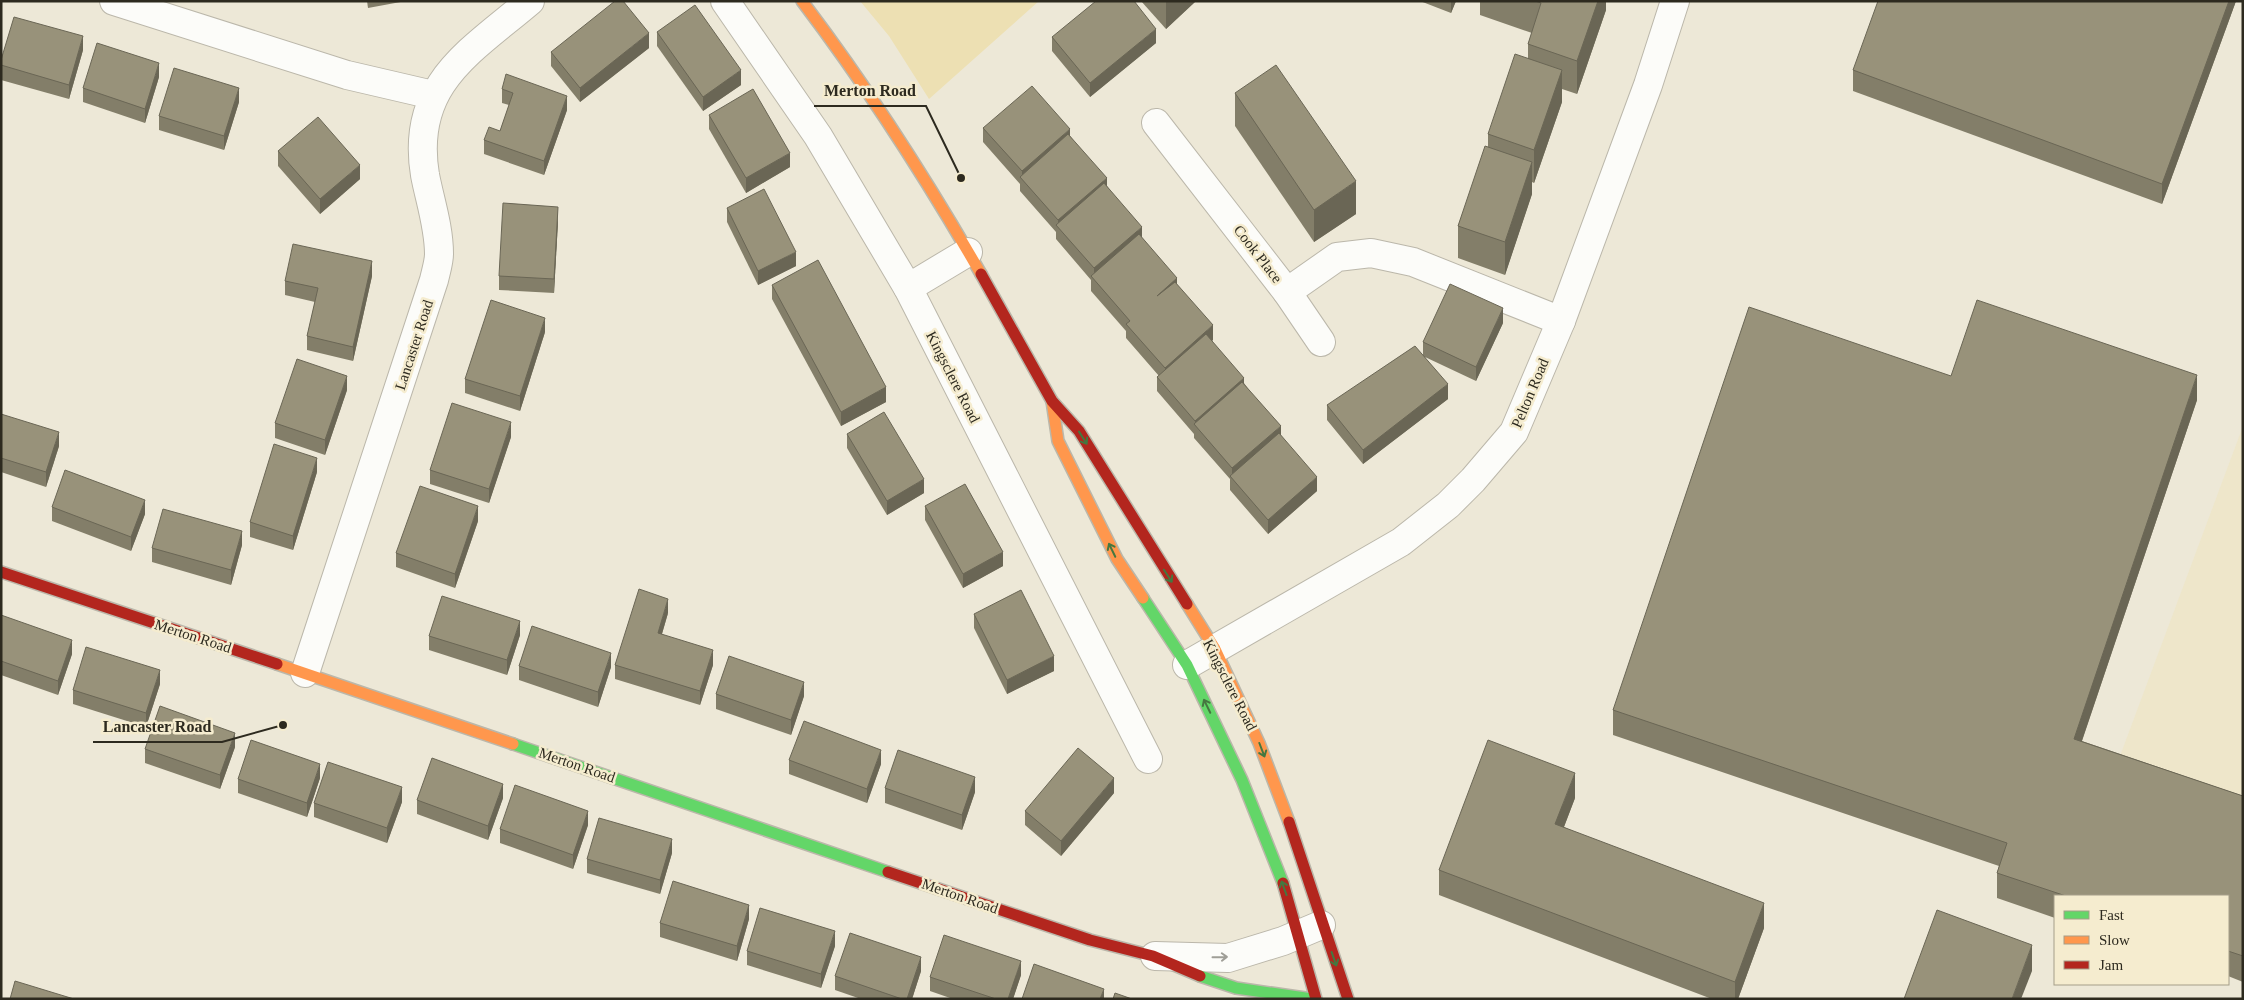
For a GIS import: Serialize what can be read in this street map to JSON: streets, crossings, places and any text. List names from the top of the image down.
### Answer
{
  "streets": {
    "street": [
      "Cook Place",
      "Lancaster Road",
      "Kingsclere Road",
      "Pelton Road",
      "Merton Road"
    ]
  },
  "crossings": [
    ["Cook Place", "Pelton Road"],
    ["Lancaster Road", "Merton Road"],
    ["Kingsclere Road", "Pelton Road"],
    ["Kingsclere Road", "Merton Road"]
  ],
  "places": ["Merton Road", "Lancaster Road"],
  "legend": ["Fast", "Slow", "Jam"]
}
